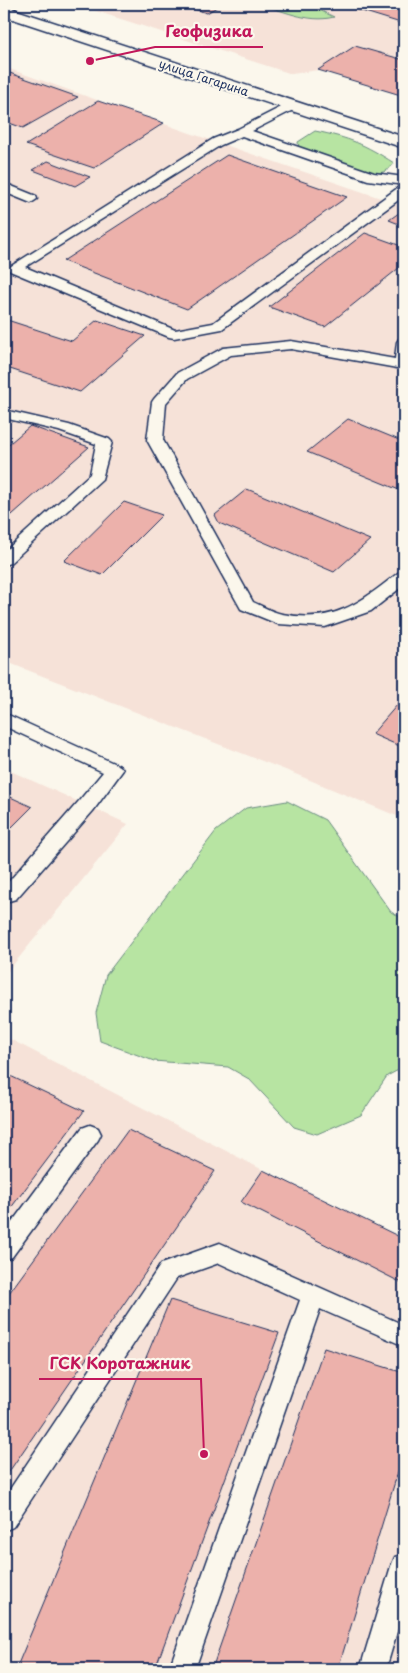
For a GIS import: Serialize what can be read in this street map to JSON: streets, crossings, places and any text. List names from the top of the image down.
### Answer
{
  "streets": {
    "main road": ["улица Гагарина"]
  },
  "places": ["Геофизика", "ГСК Коротажник"]
}
